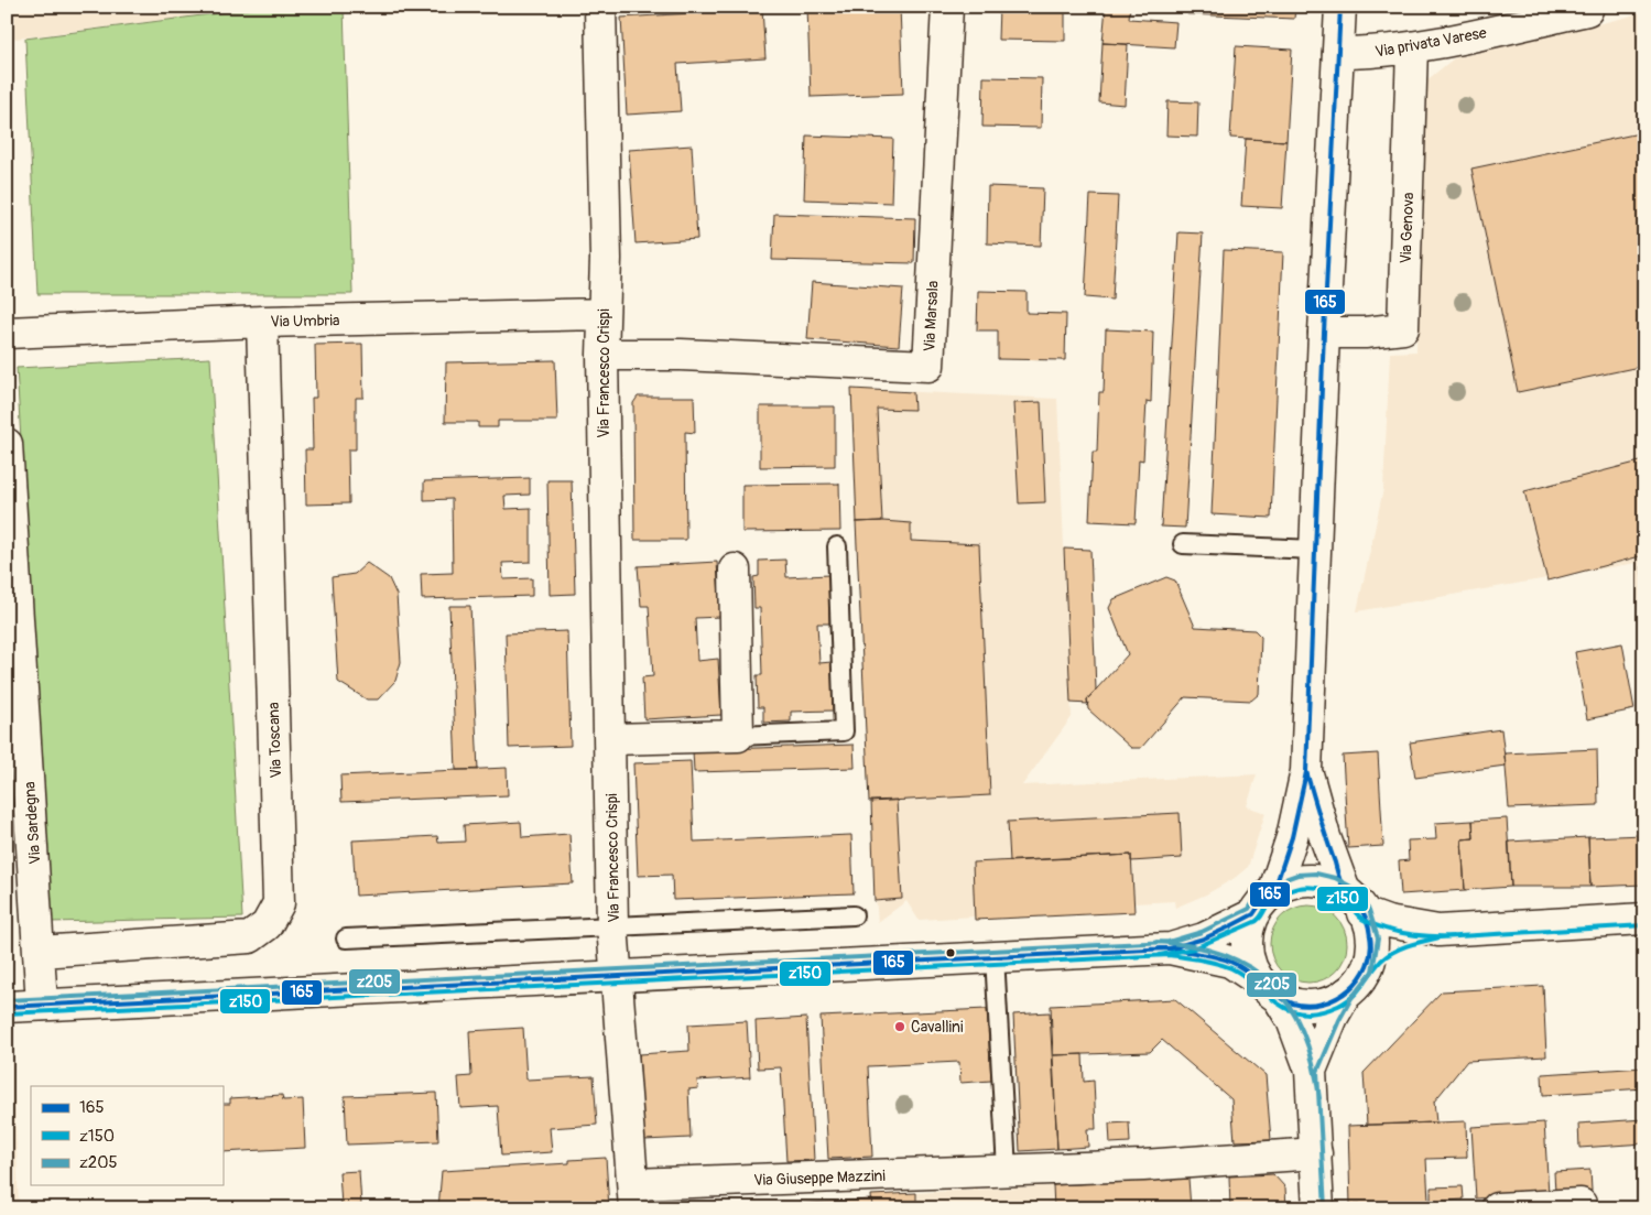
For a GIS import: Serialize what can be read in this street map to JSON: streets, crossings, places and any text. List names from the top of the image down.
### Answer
{
  "streets": {
    "street": [
      "Via privata Varese",
      "Via Genova",
      "Via Marsala",
      "Via Umbria",
      "Via Francesco Crispi",
      "Via Toscana",
      "Via Sardegna",
      "Via Giuseppe Mazzini"
    ]
  },
  "crossings": [
    ["Via privata Varese", "Via Genova"],
    ["Via Marsala", "Via Francesco Crispi"],
    ["Via Umbria", "Via Francesco Crispi"],
    ["Via Umbria", "Via Toscana"],
    ["Via Francesco Crispi", "Via Giuseppe Mazzini"],
    ["Via Toscana", "Via Sardegna"]
  ],
  "places": ["Cavallini"],
  "lines": ["transit line 165", "transit line z205", "transit line z150"],
  "legend": ["165", "z150", "z205"]
}
